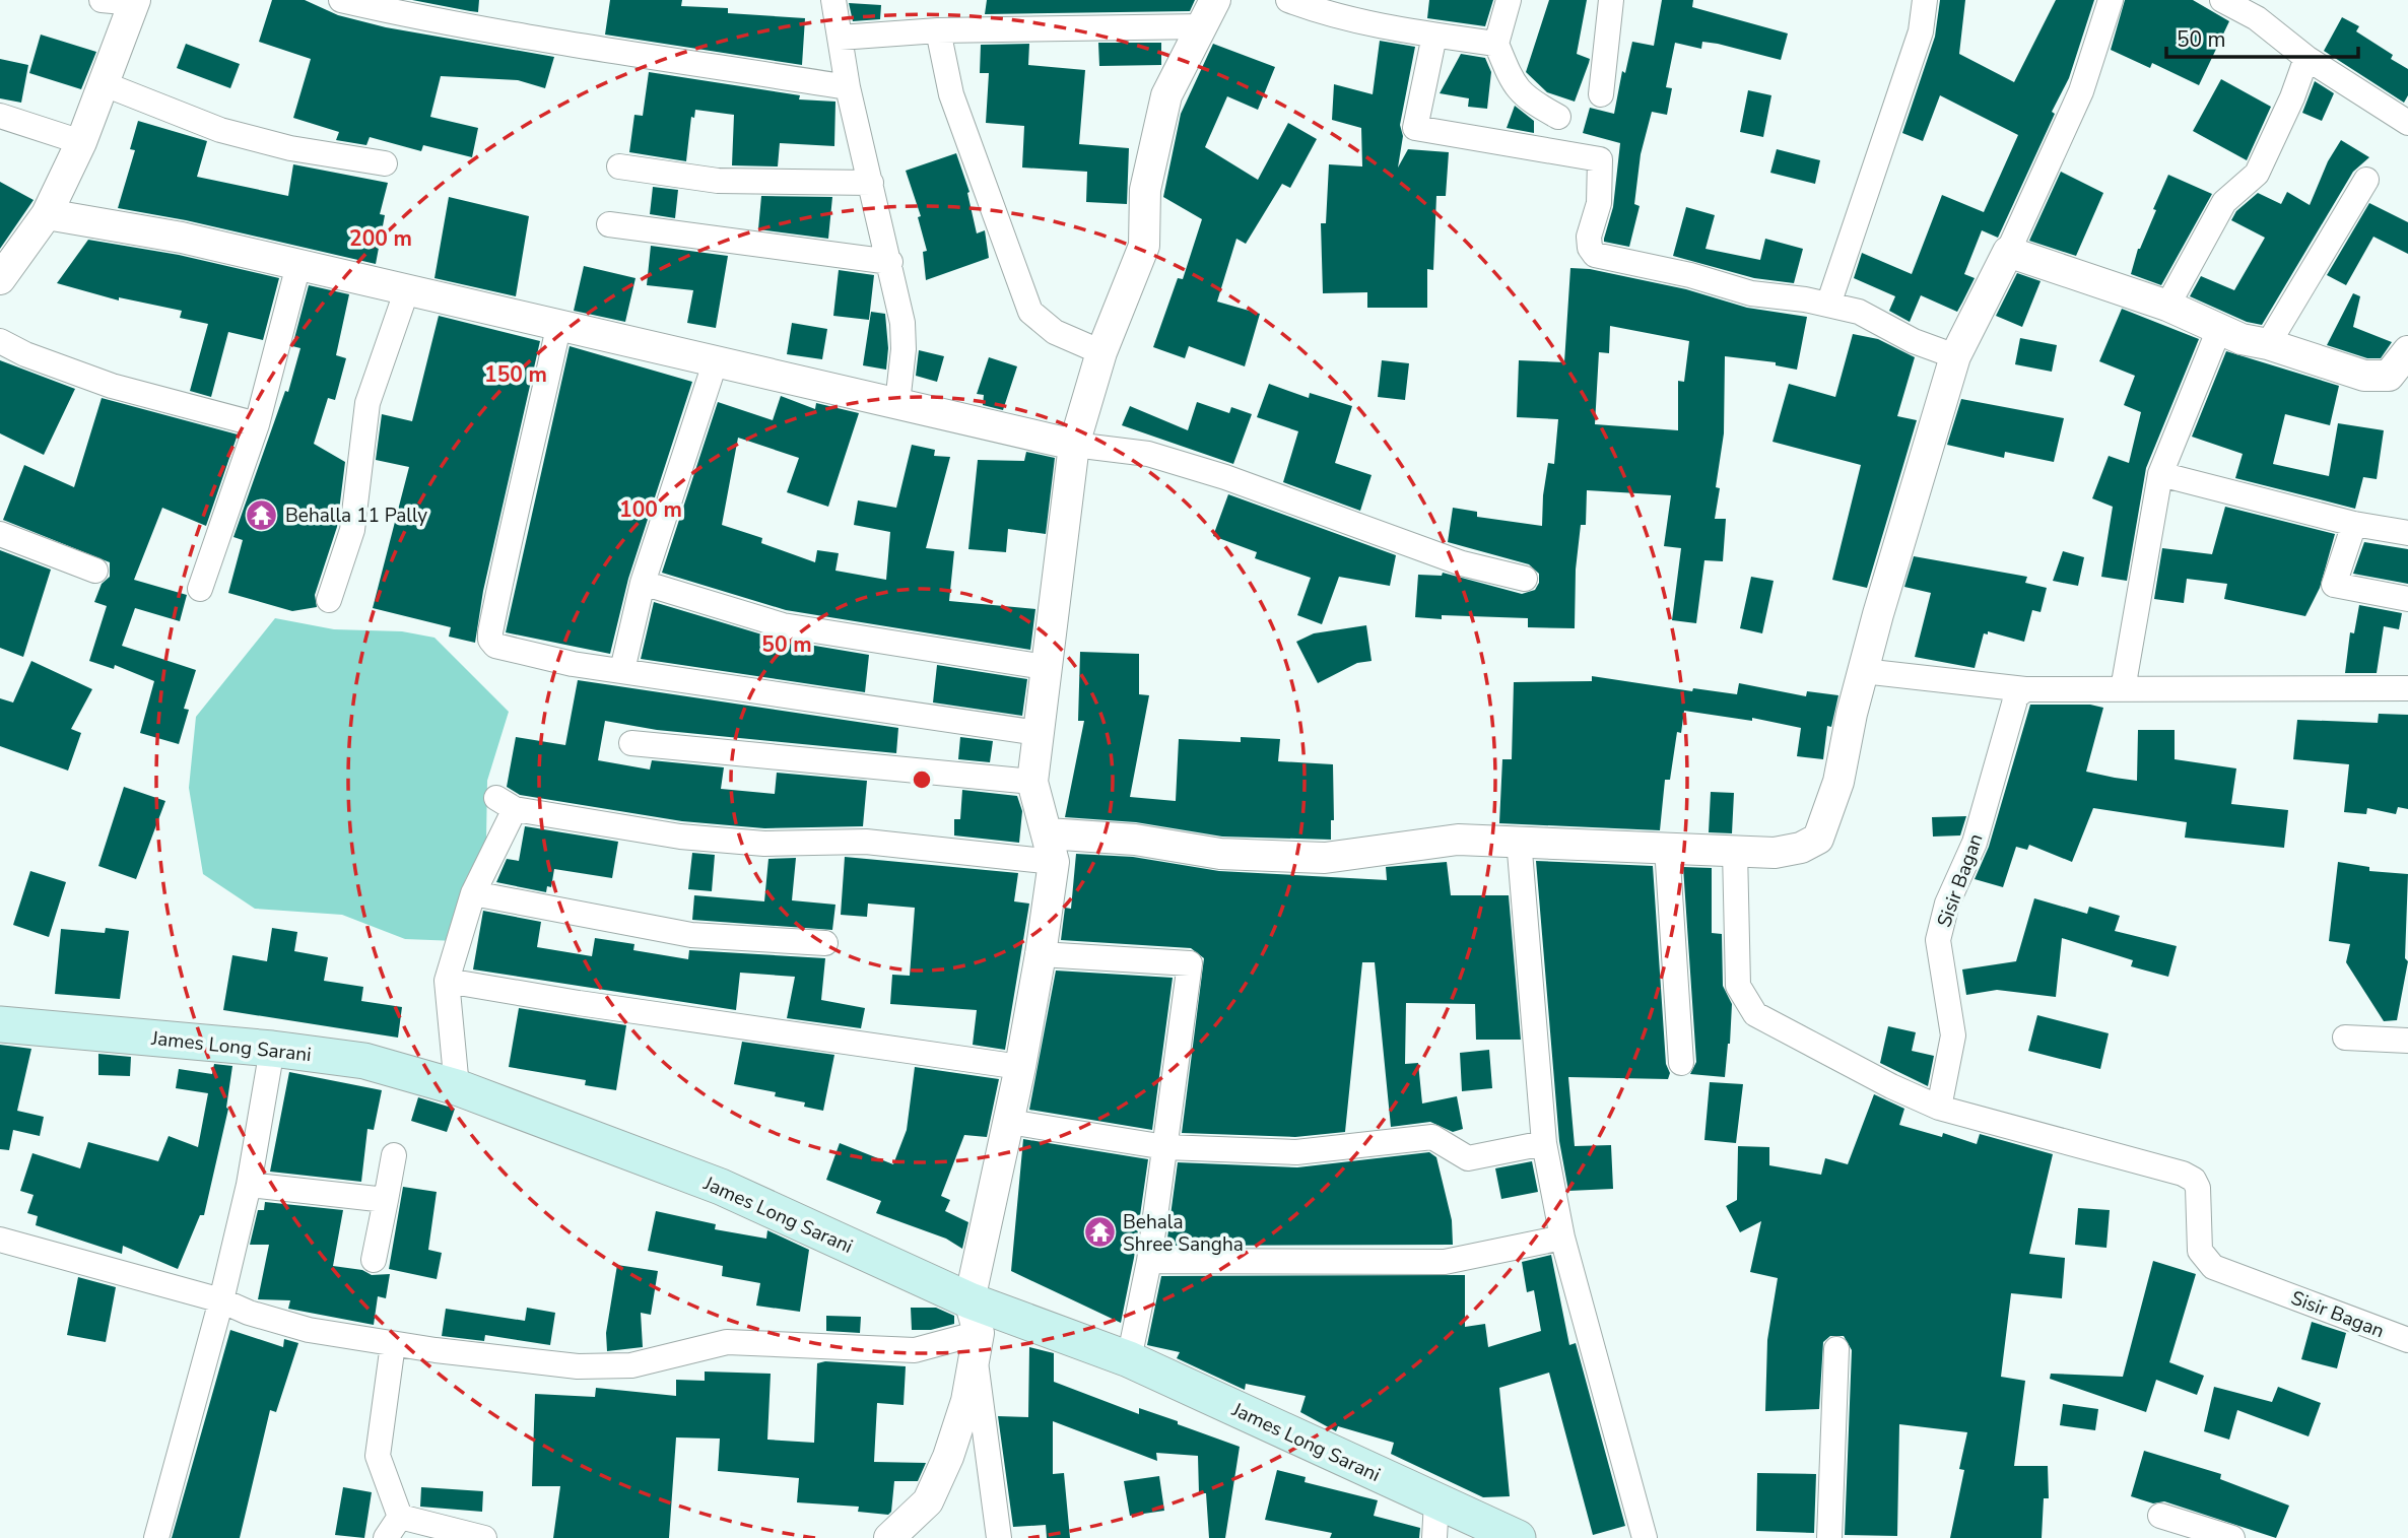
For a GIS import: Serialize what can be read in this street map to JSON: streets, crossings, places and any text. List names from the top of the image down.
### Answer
{
  "streets": {
    "main road": ["James Long Sarani"],
    "street": ["Sisir Bagan"]
  },
  "places": {
    "temple": ["Behalla 11 Pally", "Behala Shree Sangha"]
  },
  "scale_bar": "50 m",
  "rings": [
    "200 m",
    "150 m",
    "100 m",
    "50 m"
  ]
}
